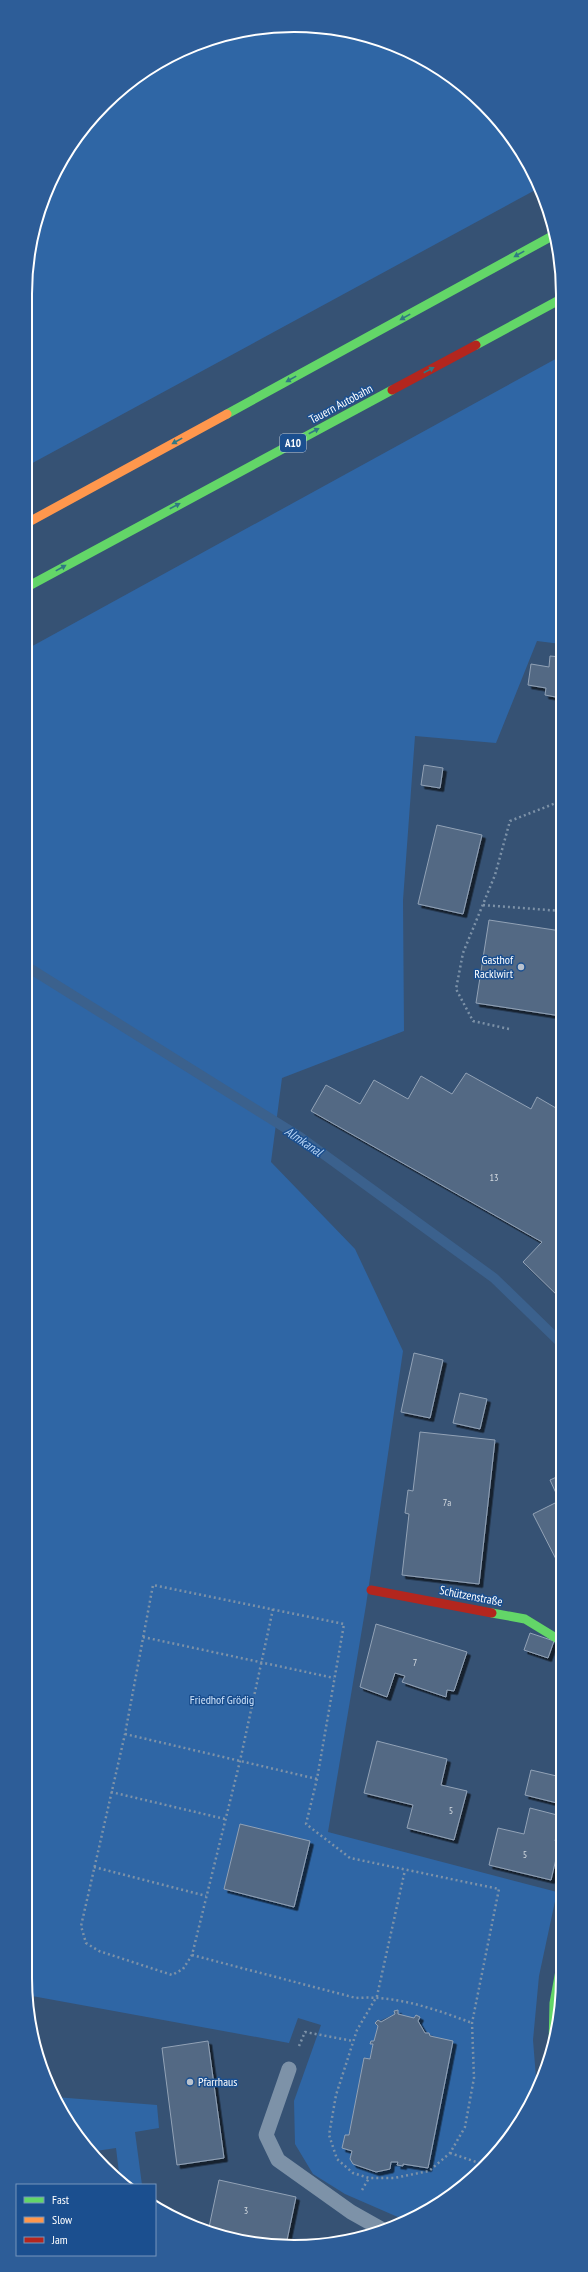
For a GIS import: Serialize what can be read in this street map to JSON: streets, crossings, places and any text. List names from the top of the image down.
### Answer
{
  "streets": {
    "main road": ["Tauern Autobahn", "A10", "Schützenstraße"]
  },
  "water": ["Almkanal"],
  "parks": ["Friedhof Grödig"],
  "places": ["Gasthof Racklwirt", "Pfarrhaus"],
  "house_numbers": [
    "13",
    "7a",
    "7",
    "5",
    "5",
    "3"
  ],
  "legend": ["Fast", "Slow", "Jam"]
}
